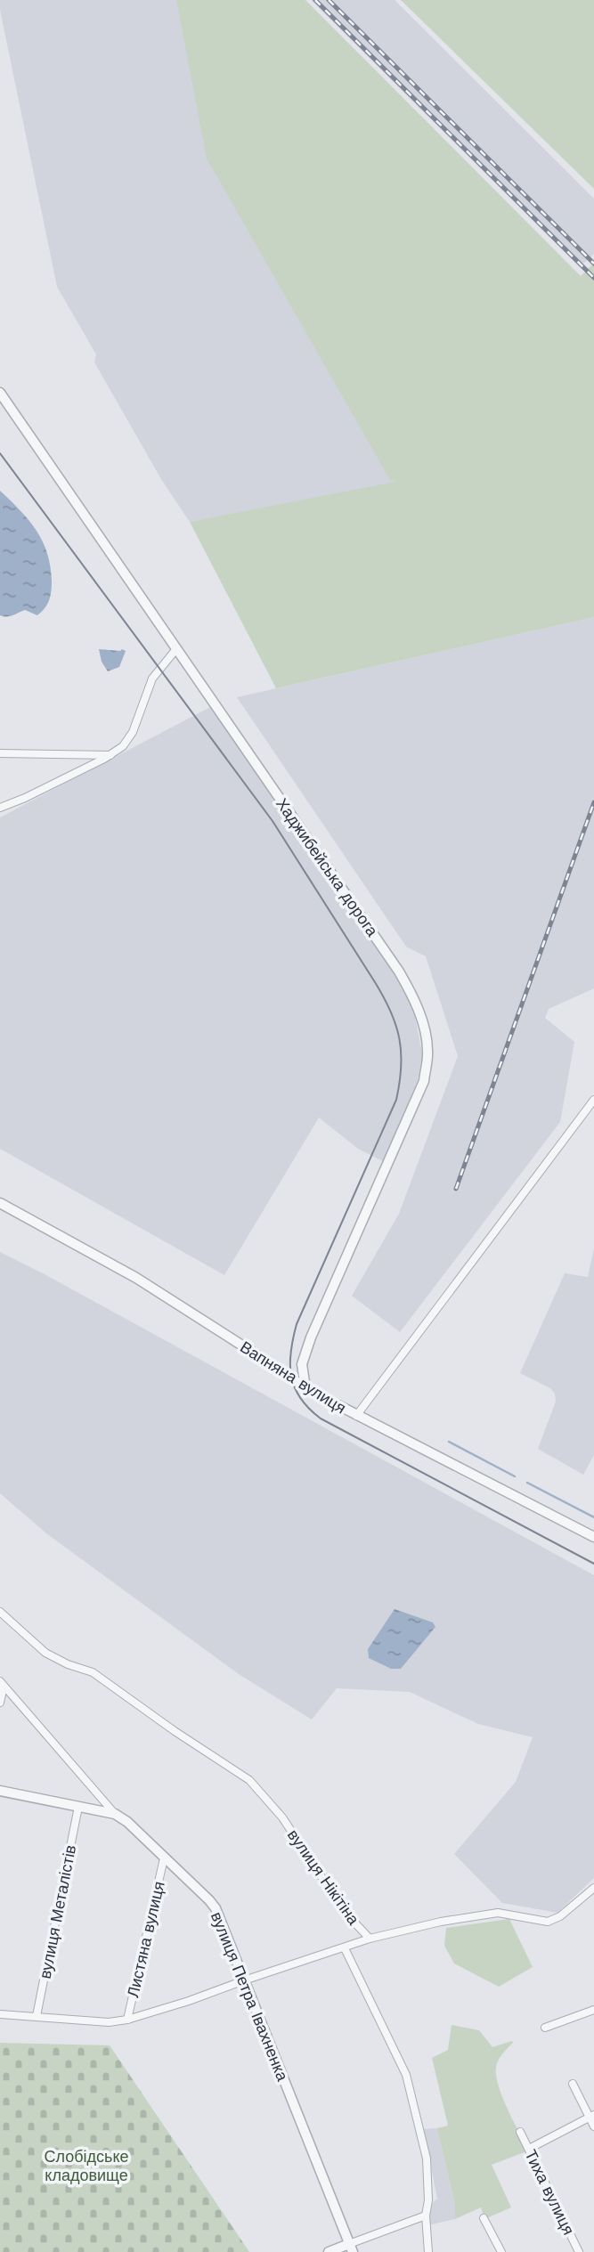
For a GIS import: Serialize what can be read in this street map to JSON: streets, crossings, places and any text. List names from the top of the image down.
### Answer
{
  "streets": {
    "street": [
      "Хаджибейська дорога",
      "Вапняна вулиця",
      "вулиця Нікітіна",
      "вулиця Металістів",
      "Листяна вулиця",
      "вулиця Петра Івахненка",
      "Тиха вулиця"
    ]
  },
  "crossings": [
    ["Хаджибейська дорога", "Вапняна вулиця"],
    ["вулиця Металістів", "вулиця Петра Івахненка"],
    ["Листяна вулиця", "вулиця Петра Івахненка"]
  ],
  "parks": ["Слобідське кладовище"]
}
